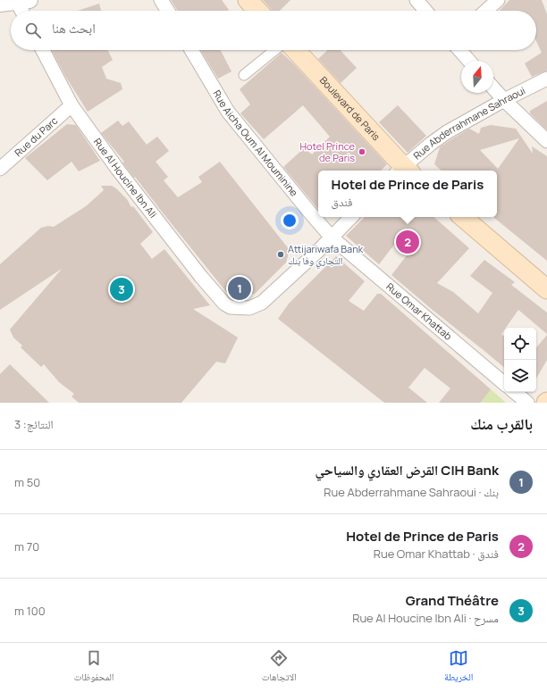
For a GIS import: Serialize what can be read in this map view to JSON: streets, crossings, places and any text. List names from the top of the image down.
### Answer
{
  "streets": {
    "main road": ["Boulevard de Paris"],
    "street": [
      "Rue Abderrahmane Sahraoui",
      "Rue du Parc",
      "Rue Aicha Oum Al Mouminine",
      "Rue Al Houcine Ibn Ali",
      "Rue Omar Khattab"
    ]
  },
  "crossings": [
    ["Boulevard de Paris", "Rue Abderrahmane Sahraoui"],
    ["Rue du Parc", "Rue Al Houcine Ibn Ali"],
    ["Rue Aicha Oum Al Mouminine", "Rue Al Houcine Ibn Ali"],
    ["Rue Aicha Oum Al Mouminine", "Rue Omar Khattab"],
    ["Rue Al Houcine Ibn Ali", "Rue Omar Khattab"]
  ],
  "places": ["Hotel Prince de Paris", "Attijariwafa Bank التجاري وفا بنك"],
  "north": "top",
  "page": {
    "search": "ابحث هنا",
    "popup": ["Hotel de Prince de Paris", "فندق"],
    "pins": ["2", "1", "3"],
    "heading": ["بالقرب منك", "النتائج: 3"],
    "list": [
      {
        "mark": "1",
        "name": "CIH Bank القرض العقاري والسياحي",
        "note": "بنك · Rue Abderrahmane Sahraoui",
        "value": "50 m"
      },
      {
        "mark": "2",
        "name": "Hotel de Prince de Paris",
        "note": "فندق · Rue Omar Khattab",
        "value": "70 m"
      },
      {
        "mark": "3",
        "name": "Grand Théâtre",
        "note": "مسرح · Rue Al Houcine Ibn Ali",
        "value": "100 m"
      }
    ],
    "nav": ["الخريطة", "الاتجاهات", "المحفوظات"]
  }
}
